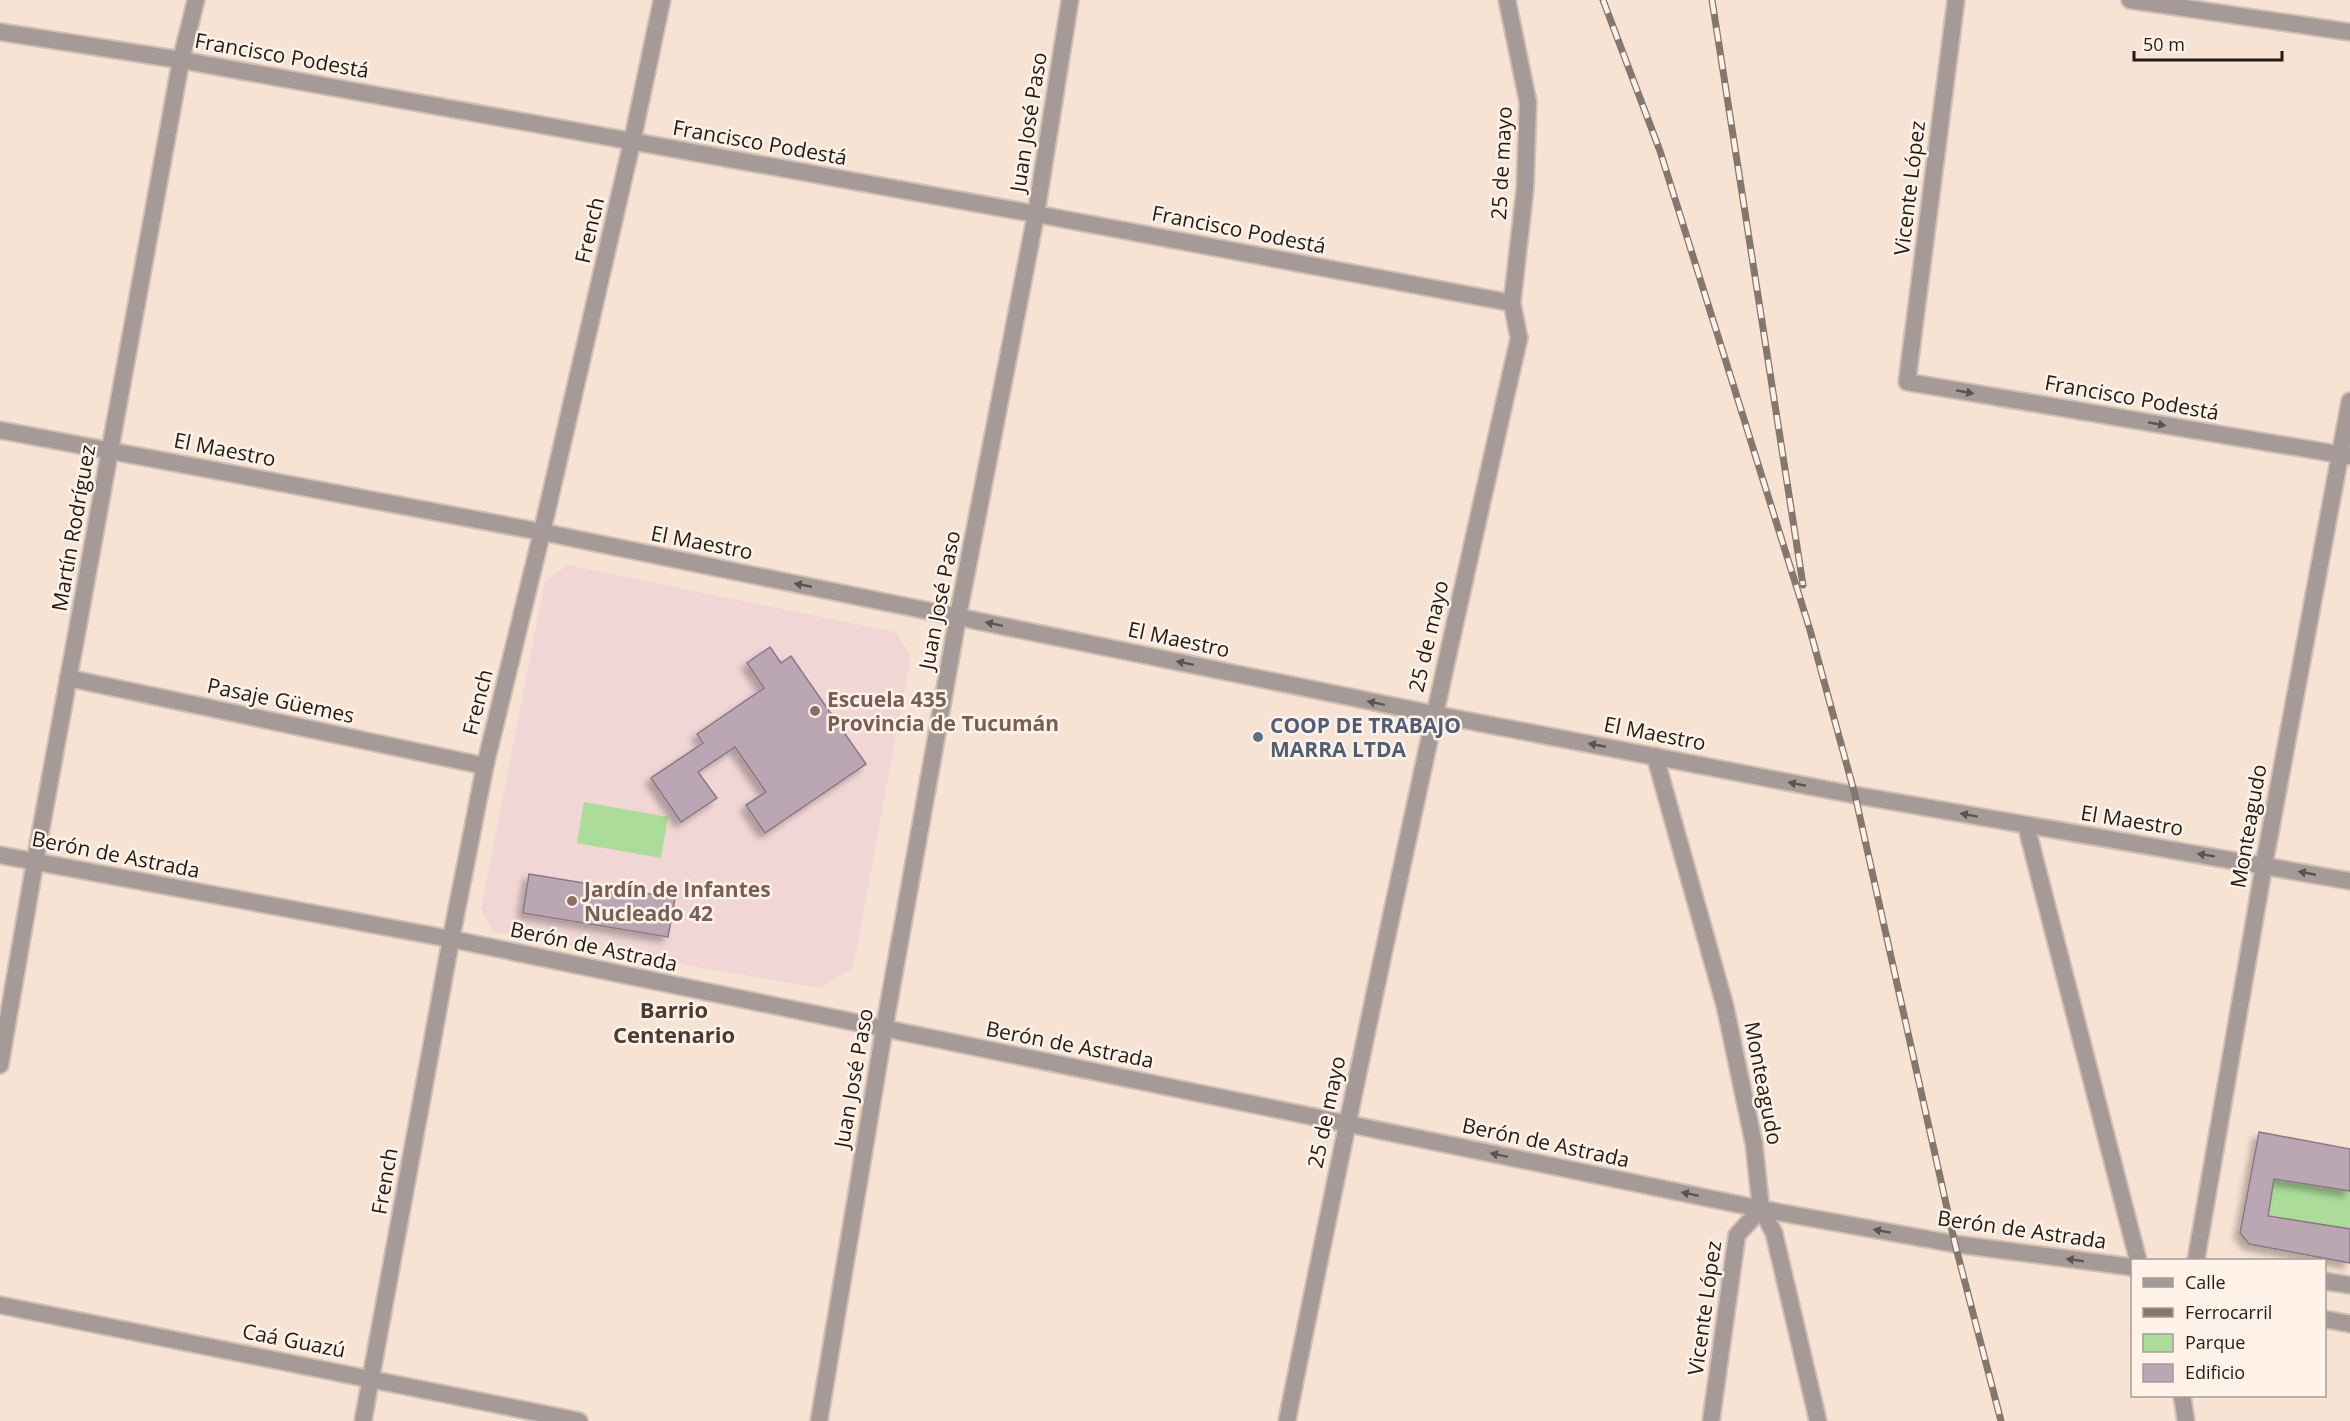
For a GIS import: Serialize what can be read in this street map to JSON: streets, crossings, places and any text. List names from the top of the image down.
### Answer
{
  "streets": {
    "street": [
      "Francisco Podestá",
      "Juan José Paso",
      "25 de mayo",
      "Vicente López",
      "French",
      "El Maestro",
      "Martín Rodríguez",
      "Pasaje Güemes",
      "Monteagudo",
      "Berón de Astrada",
      "Caá Guazú"
    ]
  },
  "crossings": [
    ["Francisco Podestá", "Juan José Paso"],
    ["Francisco Podestá", "25 de mayo"],
    ["Francisco Podestá", "Vicente López"],
    ["Francisco Podestá", "French"],
    ["Francisco Podestá", "Martín Rodríguez"],
    ["Francisco Podestá", "Monteagudo"],
    ["Juan José Paso", "El Maestro"],
    ["Juan José Paso", "Berón de Astrada"],
    ["25 de mayo", "El Maestro"],
    ["25 de mayo", "Berón de Astrada"],
    ["Vicente López", "Monteagudo"],
    ["Vicente López", "Berón de Astrada"],
    ["French", "El Maestro"],
    ["French", "Pasaje Güemes"],
    ["French", "Berón de Astrada"],
    ["French", "Caá Guazú"],
    ["El Maestro", "Martín Rodríguez"],
    ["El Maestro", "Monteagudo"],
    ["Martín Rodríguez", "Pasaje Güemes"],
    ["Martín Rodríguez", "Berón de Astrada"],
    ["Monteagudo", "Berón de Astrada"]
  ],
  "one_way": ["El Maestro", "Berón de Astrada"],
  "districts": ["Barrio Centenario"],
  "places": ["Escuela 435 Provincia de Tucumán", "COOP DE TRABAJO MARRA LTDA", "Jardín de Infantes Nucleado 42"],
  "legend": [
    "Calle",
    "Ferrocarril",
    "Parque",
    "Edificio"
  ],
  "scale_bar": "50 m"
}
